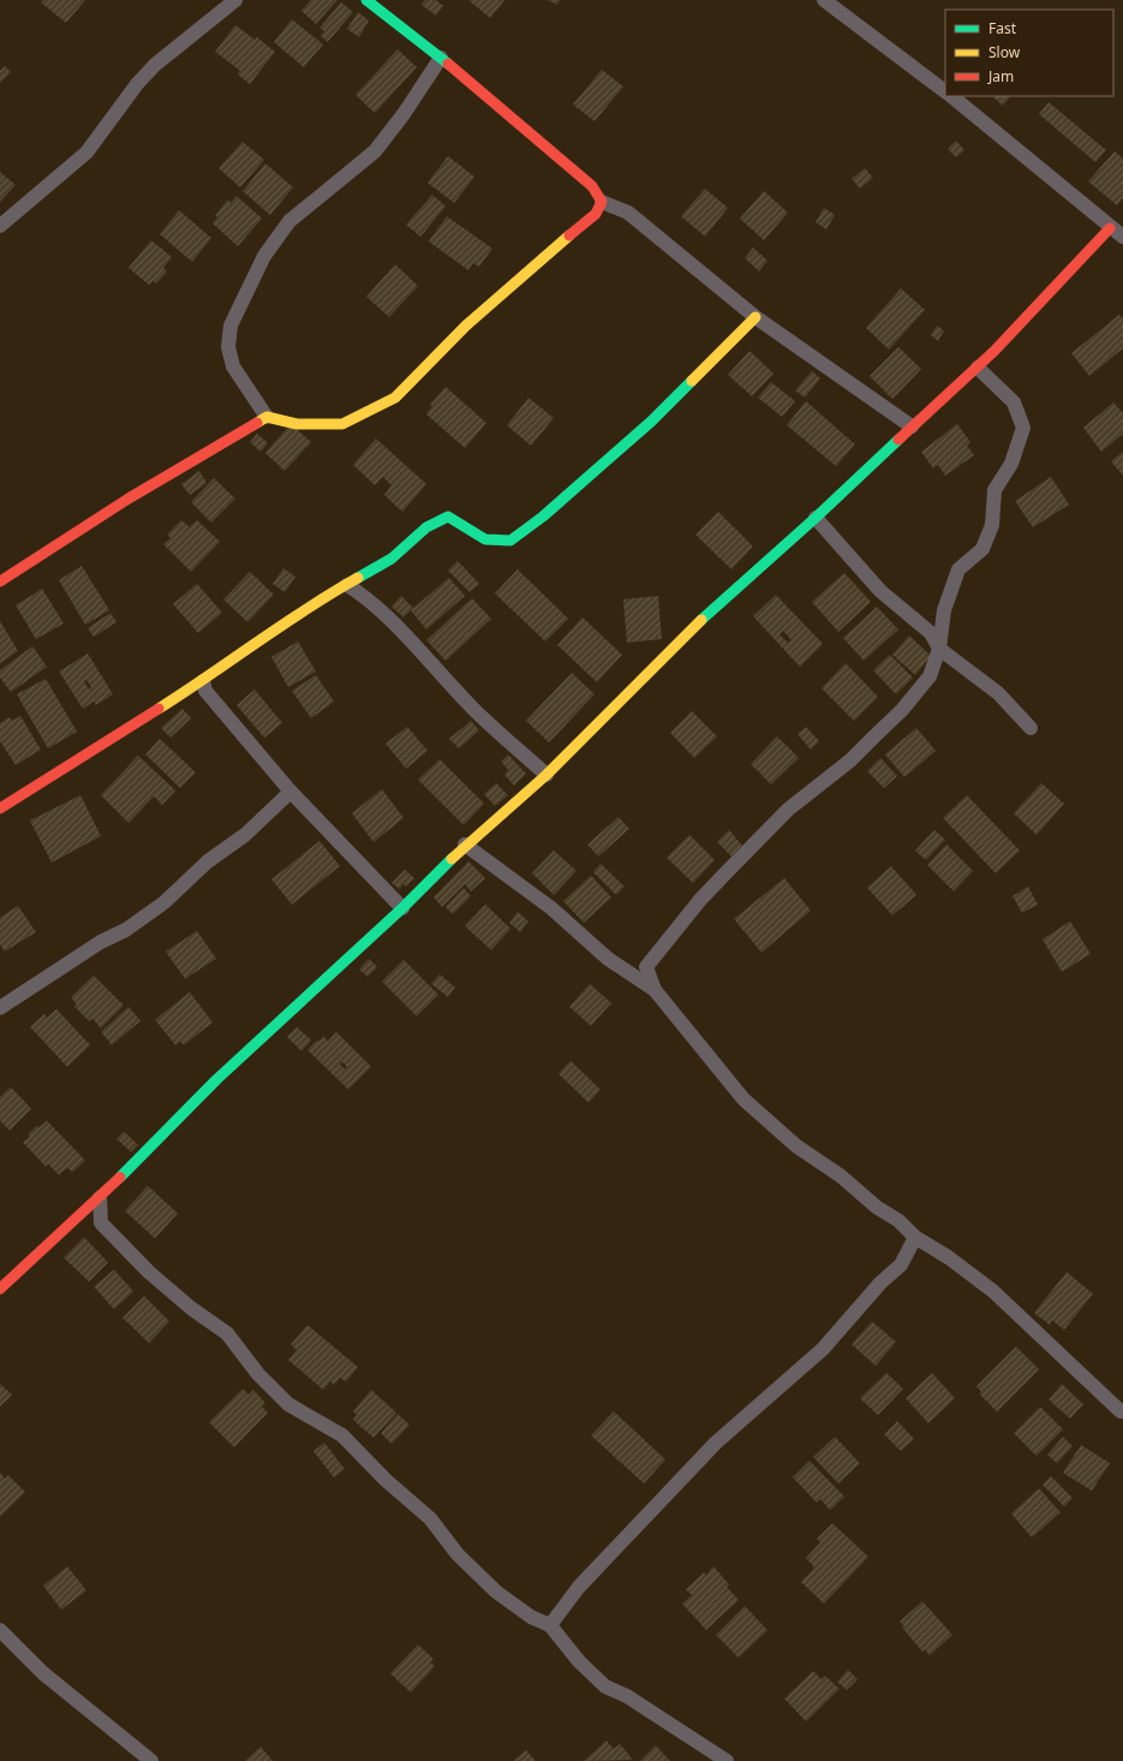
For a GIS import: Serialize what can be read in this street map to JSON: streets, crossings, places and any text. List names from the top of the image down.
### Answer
{
  "legend": ["Fast", "Slow", "Jam"]
}
